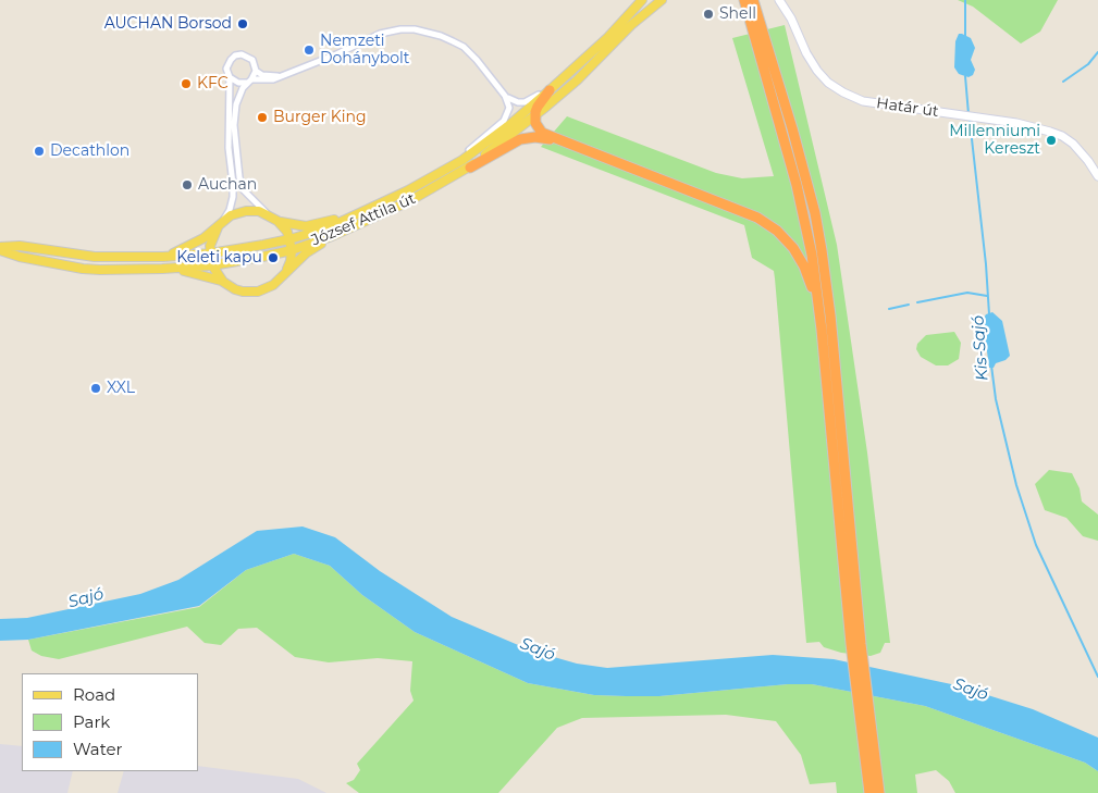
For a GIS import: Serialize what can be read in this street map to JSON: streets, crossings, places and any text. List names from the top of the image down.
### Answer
{
  "streets": {
    "main road": ["Határ út", "József Attila út"]
  },
  "water": ["Kis-Sajó", "Sajó"],
  "places": [
    "Shell",
    "AUCHAN Borsod",
    "Nemzeti Dohánybolt",
    "KFC",
    "Burger King",
    "Millenniumi Kereszt",
    "Decathlon",
    "Auchan",
    "Keleti kapu",
    "XXL"
  ],
  "legend": ["Road", "Park", "Water"]
}
